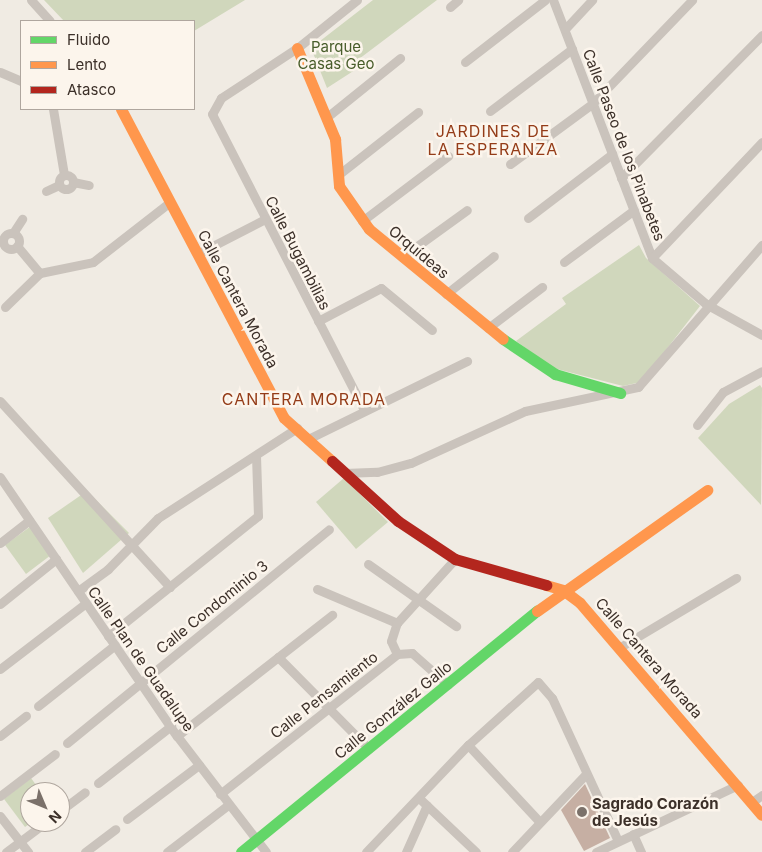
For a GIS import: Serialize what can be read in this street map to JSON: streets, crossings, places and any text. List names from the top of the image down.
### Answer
{
  "streets": {
    "street": [
      "Calle Paseo de los Pinabetes",
      "Orquídeas",
      "Calle Bugambilias",
      "Calle Cantera Morada",
      "Calle Condominio 3",
      "Calle Plan de Guadalupe",
      "Calle Pensamiento",
      "Calle González Gallo"
    ]
  },
  "crossings": [
    ["Orquídeas", "Calle Bugambilias"],
    ["Calle Cantera Morada", "Calle González Gallo"],
    ["Calle Condominio 3", "Calle Plan de Guadalupe"],
    ["Calle Plan de Guadalupe", "Calle Pensamiento"],
    ["Calle Plan de Guadalupe", "Calle González Gallo"]
  ],
  "districts": ["JARDINES DE LA ESPERANZA", "CANTERA MORADA"],
  "parks": ["Parque Casas Geo"],
  "places": ["Sagrado Corazón de Jesús"],
  "legend": ["Fluido", "Lento", "Atasco"],
  "north": "bottom right"
}
